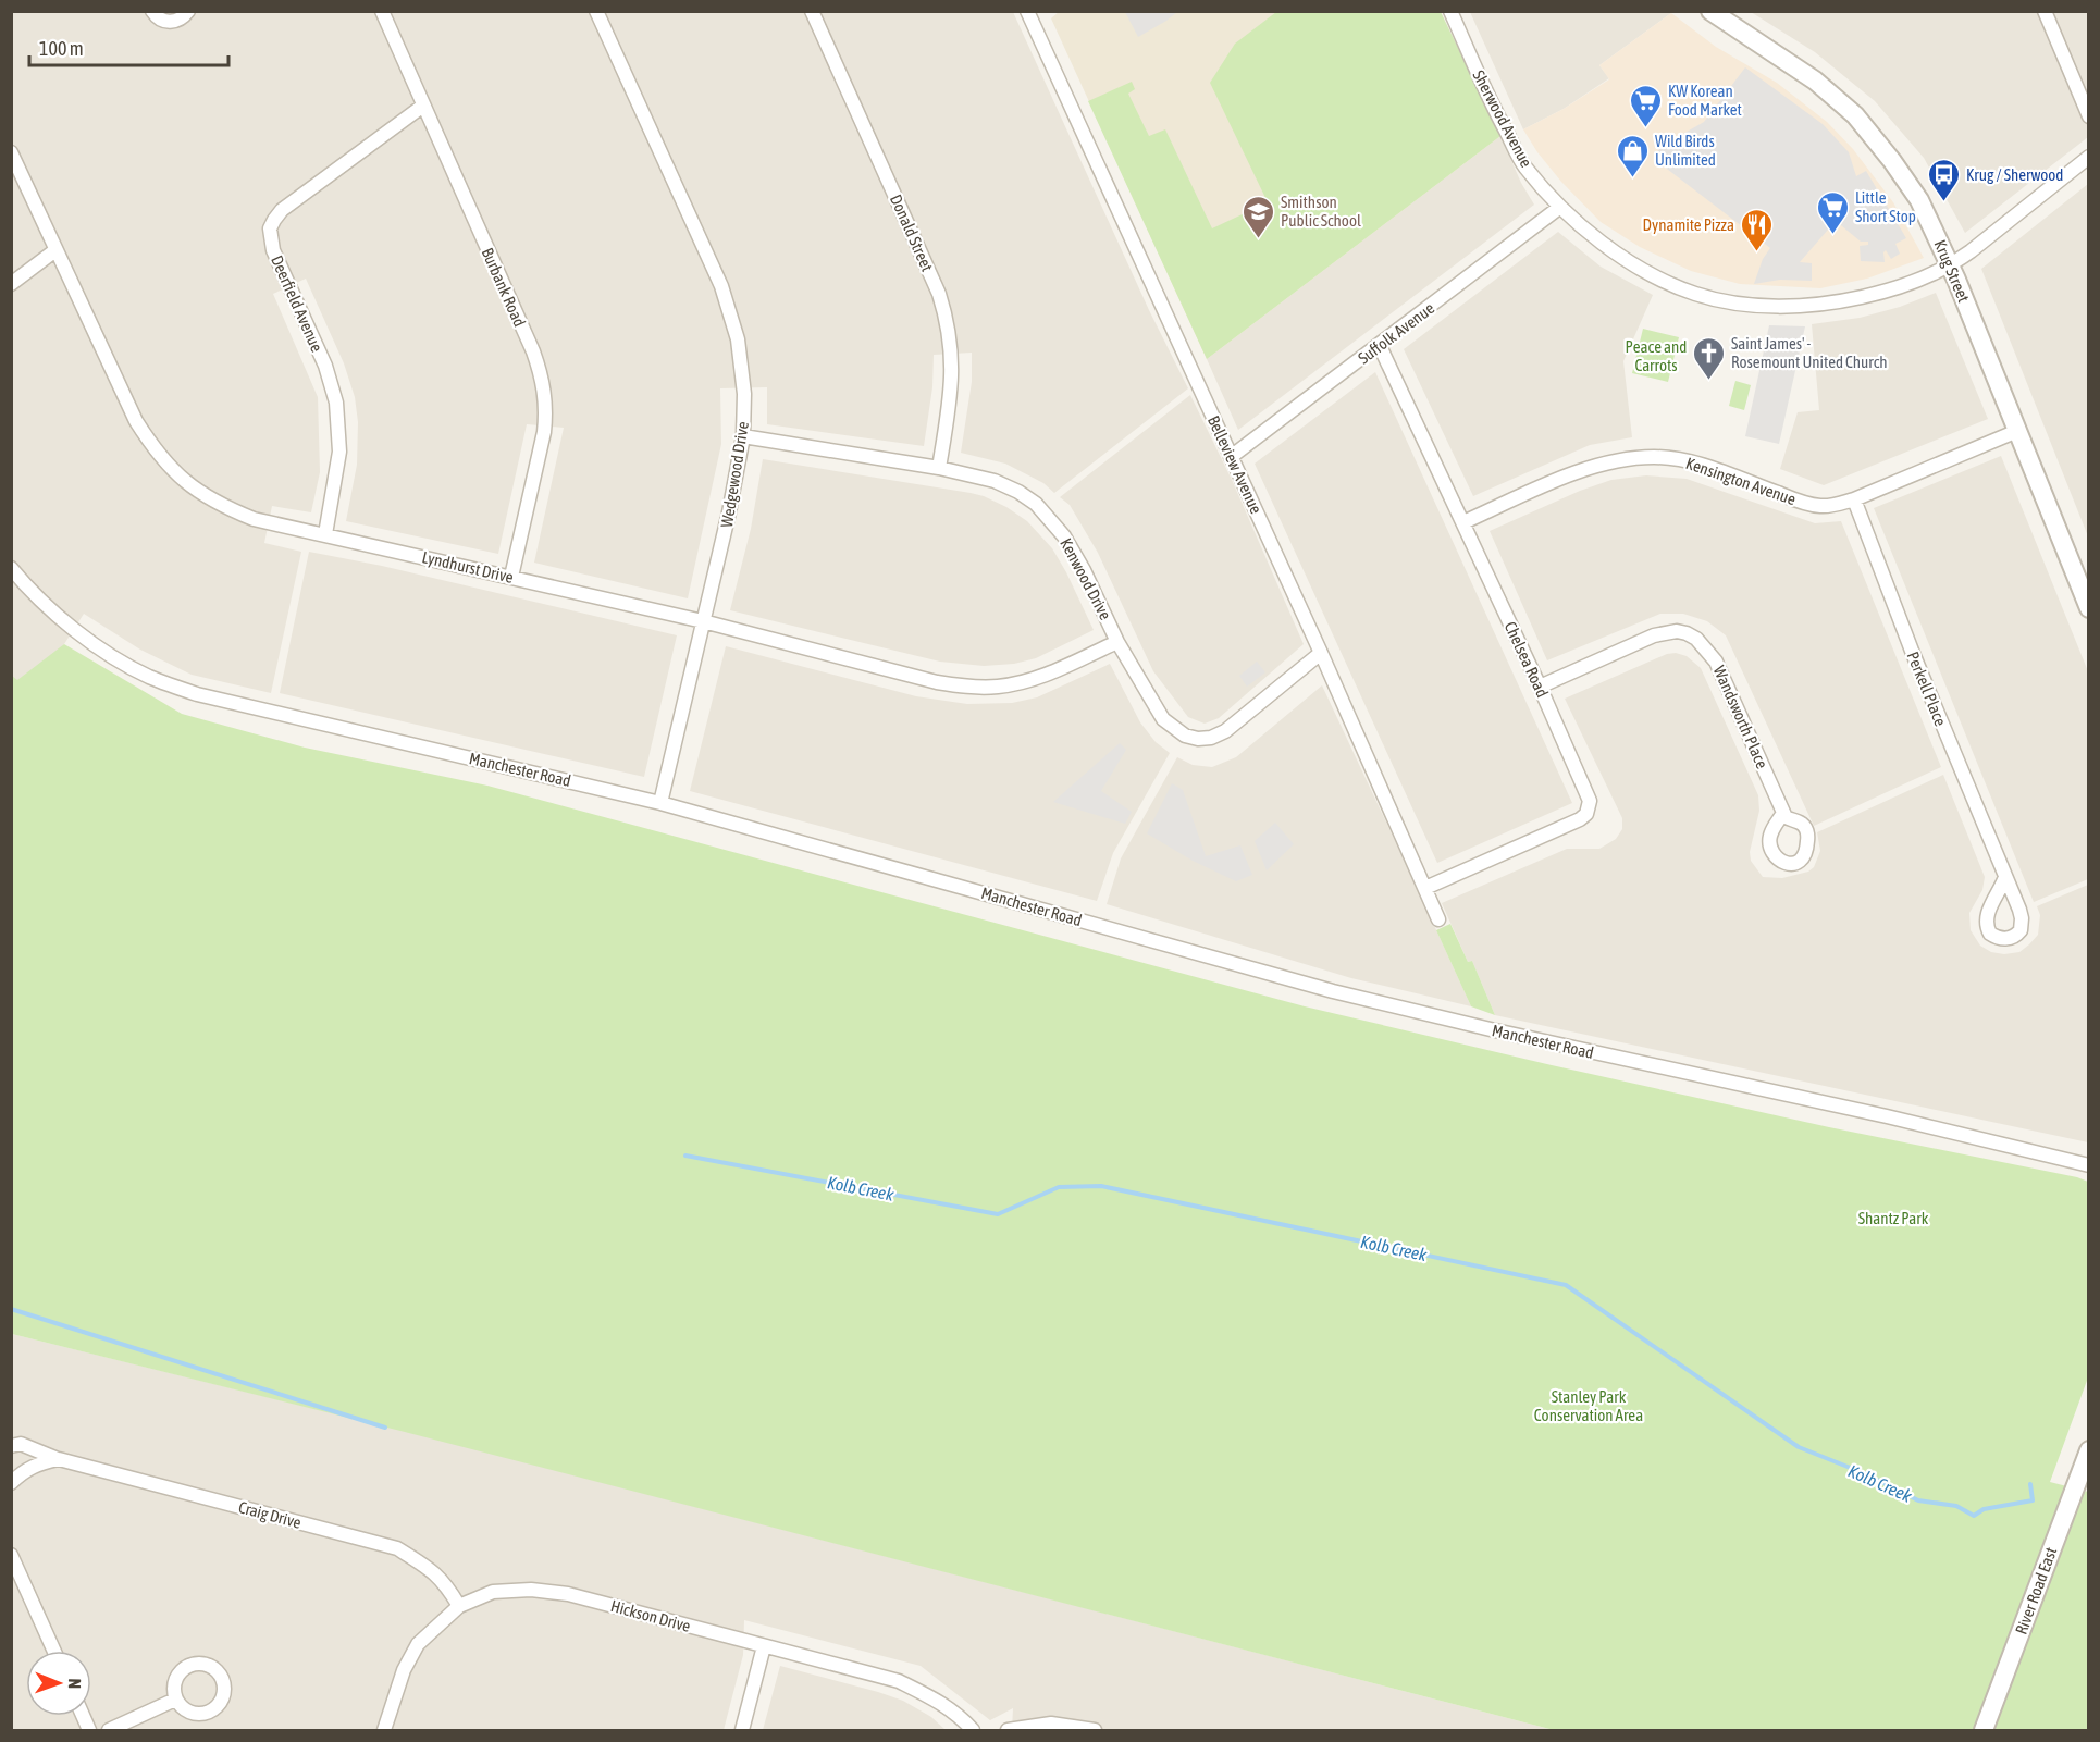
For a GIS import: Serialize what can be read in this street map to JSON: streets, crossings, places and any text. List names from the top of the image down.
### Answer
{
  "streets": {
    "street": [
      "Sherwood Avenue",
      "Donald Street",
      "Krug Street",
      "Burbank Road",
      "Deerfield Avenue",
      "Suffolk Avenue",
      "Belleview Avenue",
      "Wedgewood Drive",
      "Kensington Avenue",
      "Lyndhurst Drive",
      "Kenwood Drive",
      "Chelsea Road",
      "Perkell Place",
      "Wandsworth Place",
      "Manchester Road",
      "Craig Drive",
      "River Road East",
      "Hickson Drive"
    ]
  },
  "crossings": [
    ["Sherwood Avenue", "Krug Street"],
    ["Sherwood Avenue", "Suffolk Avenue"],
    ["Donald Street", "Kenwood Drive"],
    ["Krug Street", "Kensington Avenue"],
    ["Burbank Road", "Deerfield Avenue"],
    ["Burbank Road", "Lyndhurst Drive"],
    ["Deerfield Avenue", "Lyndhurst Drive"],
    ["Suffolk Avenue", "Belleview Avenue"],
    ["Suffolk Avenue", "Chelsea Road"],
    ["Belleview Avenue", "Kenwood Drive"],
    ["Belleview Avenue", "Chelsea Road"],
    ["Wedgewood Drive", "Lyndhurst Drive"],
    ["Wedgewood Drive", "Kenwood Drive"],
    ["Wedgewood Drive", "Manchester Road"],
    ["Kensington Avenue", "Chelsea Road"],
    ["Kensington Avenue", "Perkell Place"],
    ["Lyndhurst Drive", "Kenwood Drive"],
    ["Chelsea Road", "Wandsworth Place"],
    ["Craig Drive", "Hickson Drive"]
  ],
  "water": ["Kolb Creek"],
  "parks": ["Peace and Carrots", "Shantz Park", "Stanley Park Conservation Area"],
  "places": {
    "supermarket": ["KW Korean Food Market", "Little Short Stop"],
    "shop": ["Wild Birds Unlimited"],
    "bus stop": ["Krug / Sherwood"],
    "school or university": ["Smithson Public School"],
    "restaurant": ["Dynamite Pizza"],
    "church": ["Saint James' - Rosemount United Church"]
  },
  "scale_bar": "100 m",
  "north": "right"
}
